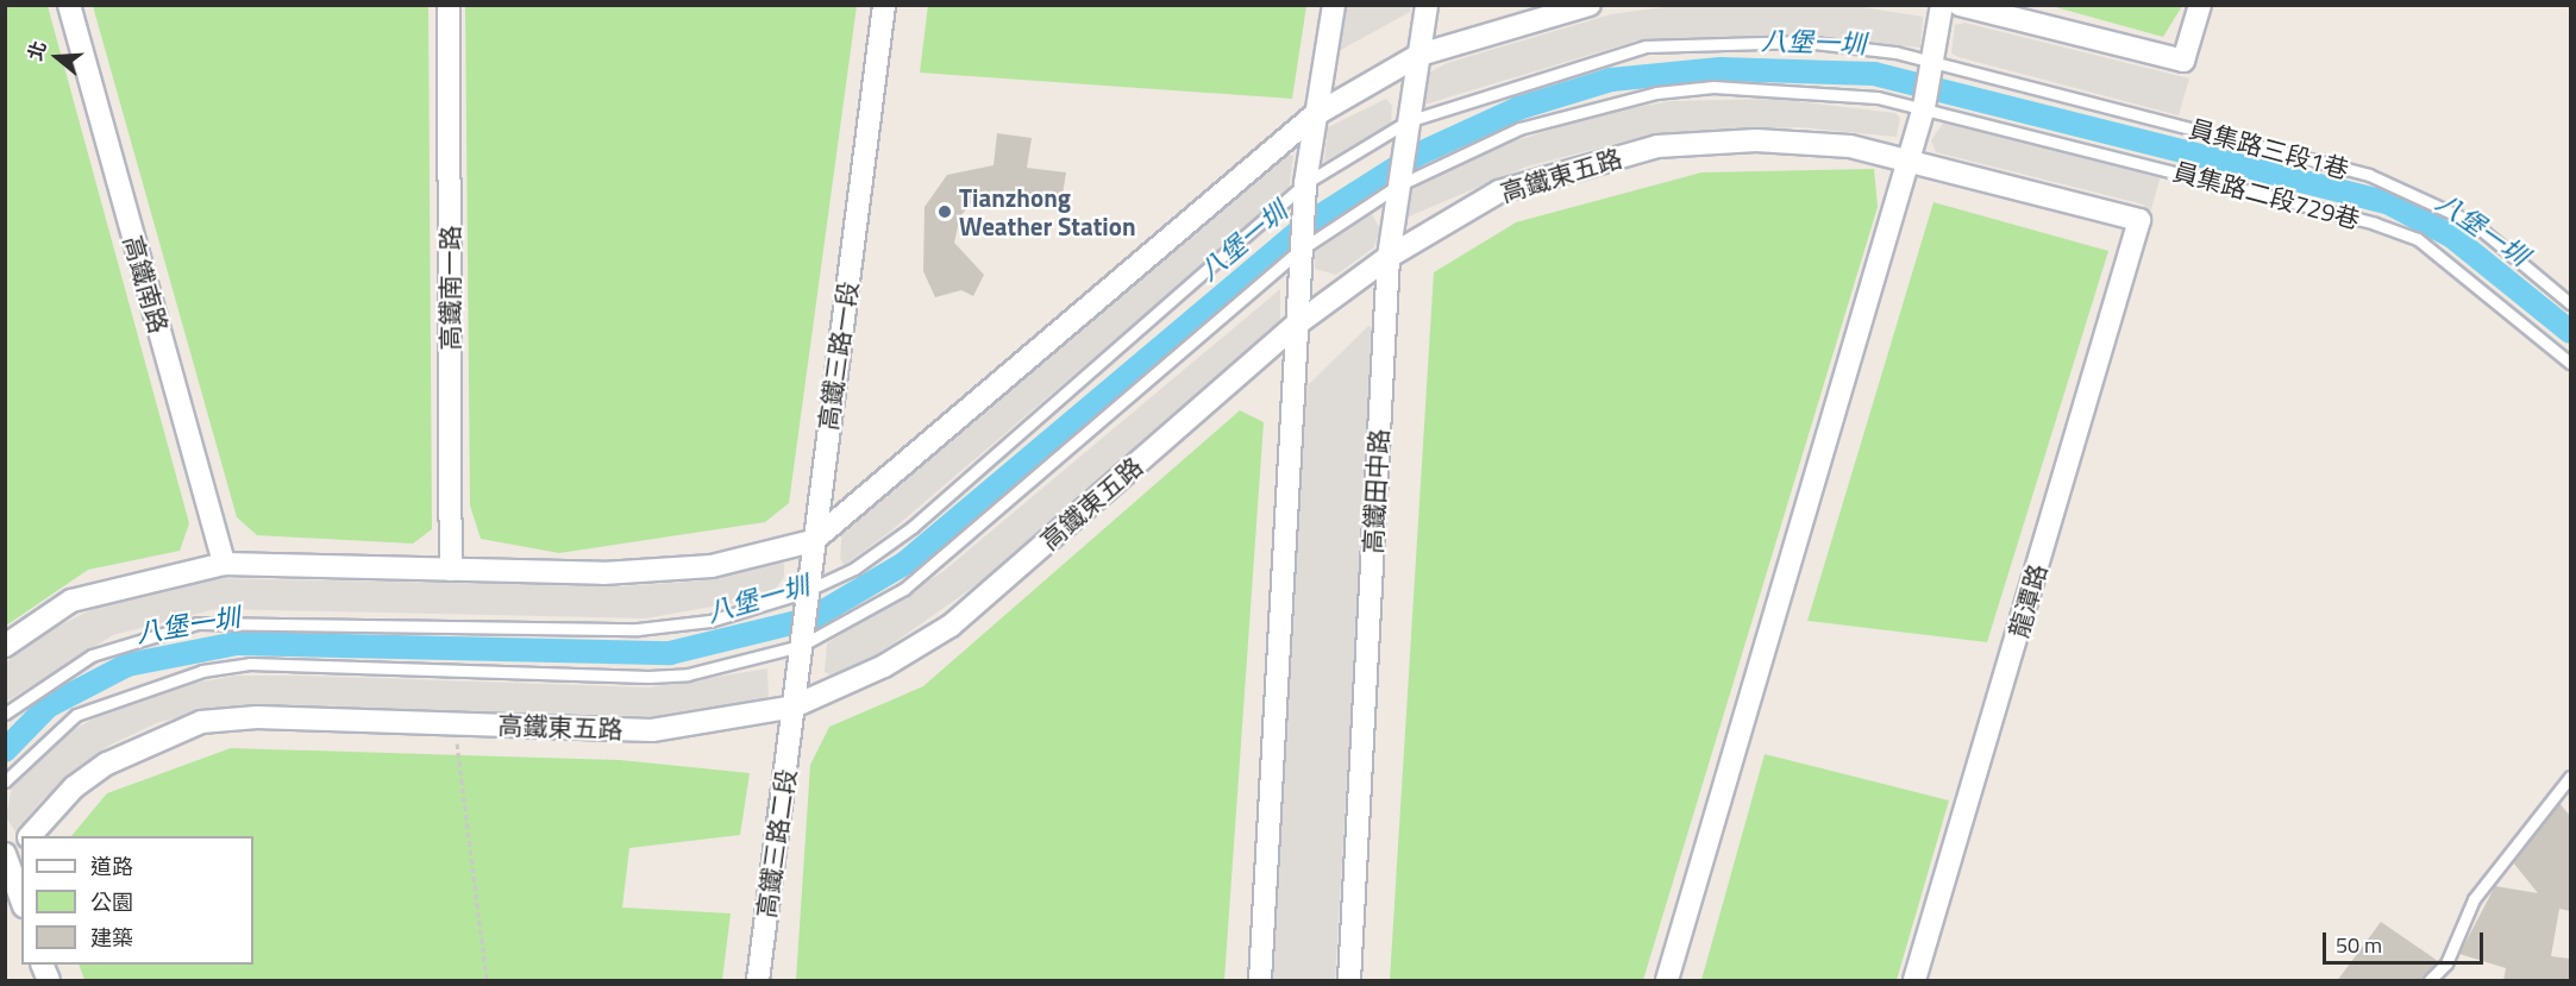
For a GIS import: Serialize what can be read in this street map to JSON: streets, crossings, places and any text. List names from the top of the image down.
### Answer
{
  "streets": {
    "street": [
      "高鐵東五路",
      "高鐵南路",
      "高鐵南一路",
      "高鐵三路一段",
      "高鐵田中路",
      "龍潭路",
      "高鐵三路二段"
    ],
    "lane": ["員集路三段1巷", "員集路二段729巷"]
  },
  "crossings": [
    ["員集路三段1巷", "高鐵三路一段"],
    ["員集路三段1巷", "高鐵田中路"],
    ["高鐵東五路", "高鐵三路一段"],
    ["高鐵東五路", "高鐵田中路"],
    ["高鐵東五路", "龍潭路"],
    ["高鐵東五路", "高鐵三路二段"],
    ["員集路二段729巷", "高鐵三路一段"],
    ["員集路二段729巷", "高鐵田中路"],
    ["高鐵三路一段", "高鐵三路二段"]
  ],
  "water": ["八堡一圳"],
  "places": ["Tianzhong Weather Station"],
  "legend": ["道路", "公園", "建築"],
  "scale_bar": "50 m",
  "north": "left"
}
